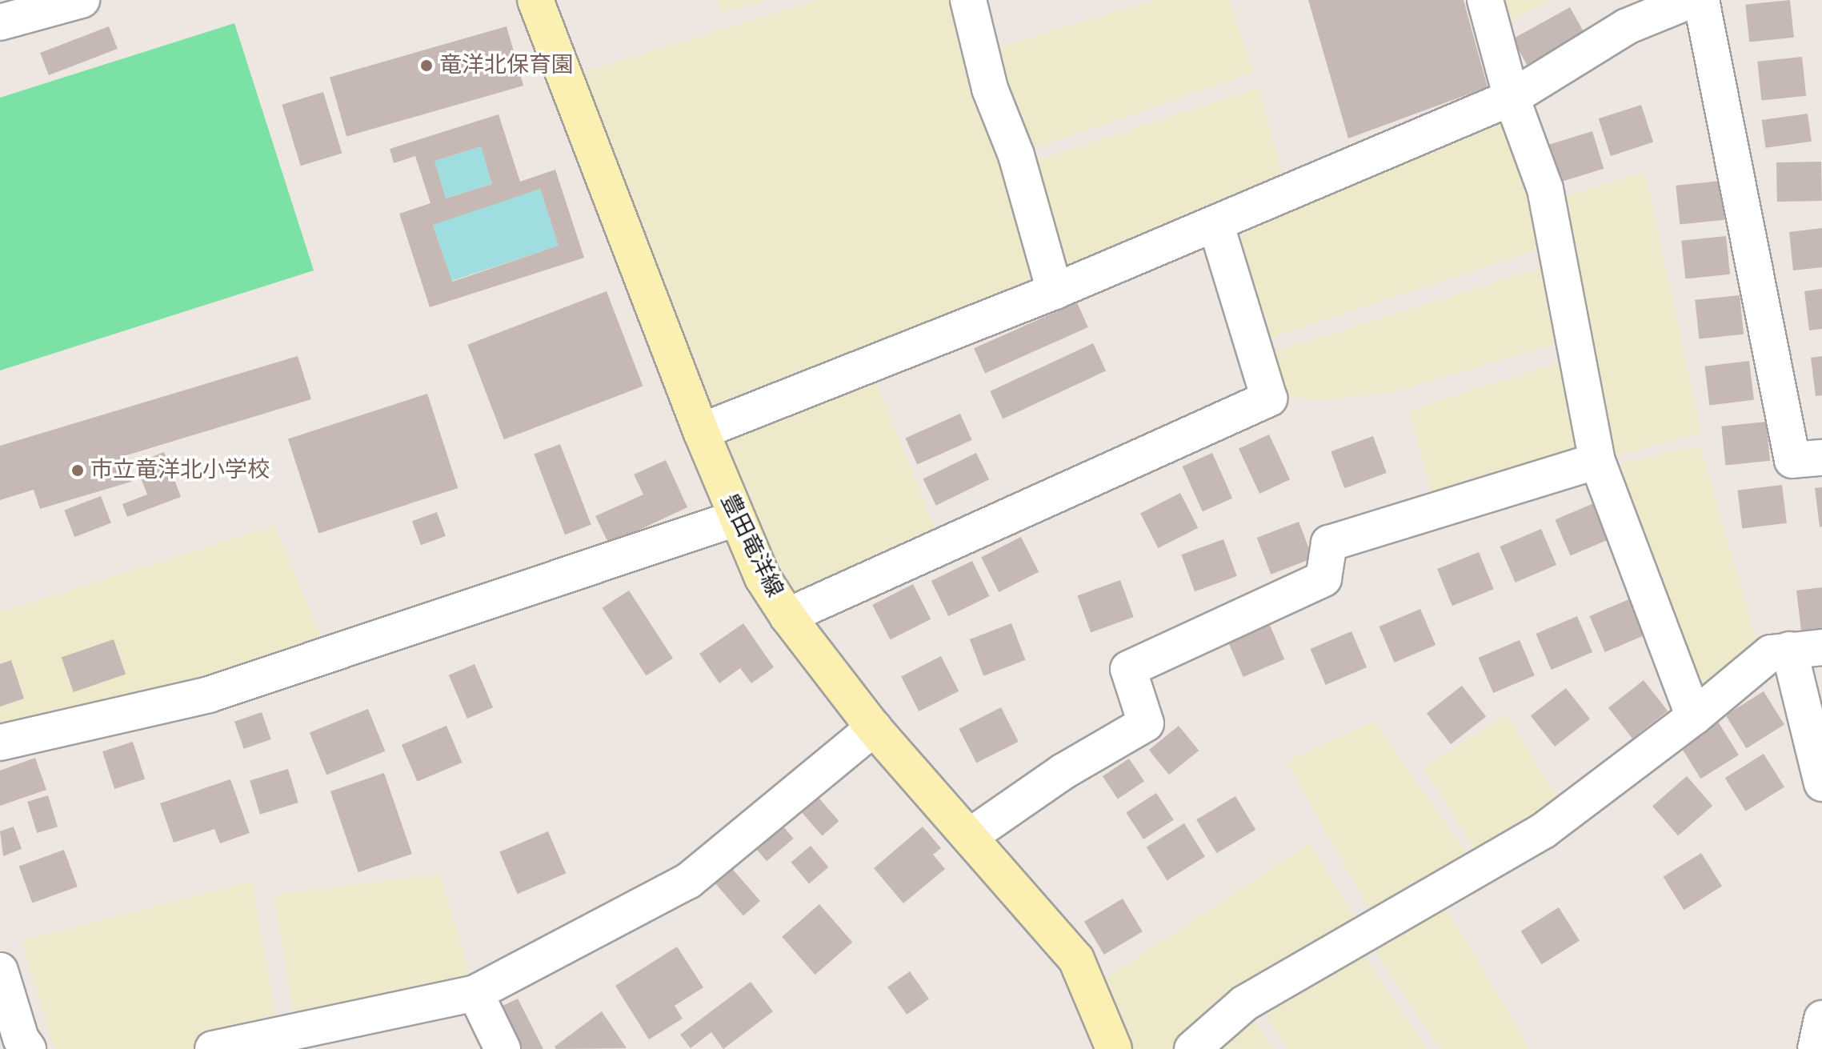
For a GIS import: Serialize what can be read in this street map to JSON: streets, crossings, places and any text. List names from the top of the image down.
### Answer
{
  "streets": {
    "main road": ["豊田竜洋線"]
  },
  "places": ["竜洋北保育園", "市立竜洋北小学校"]
}
